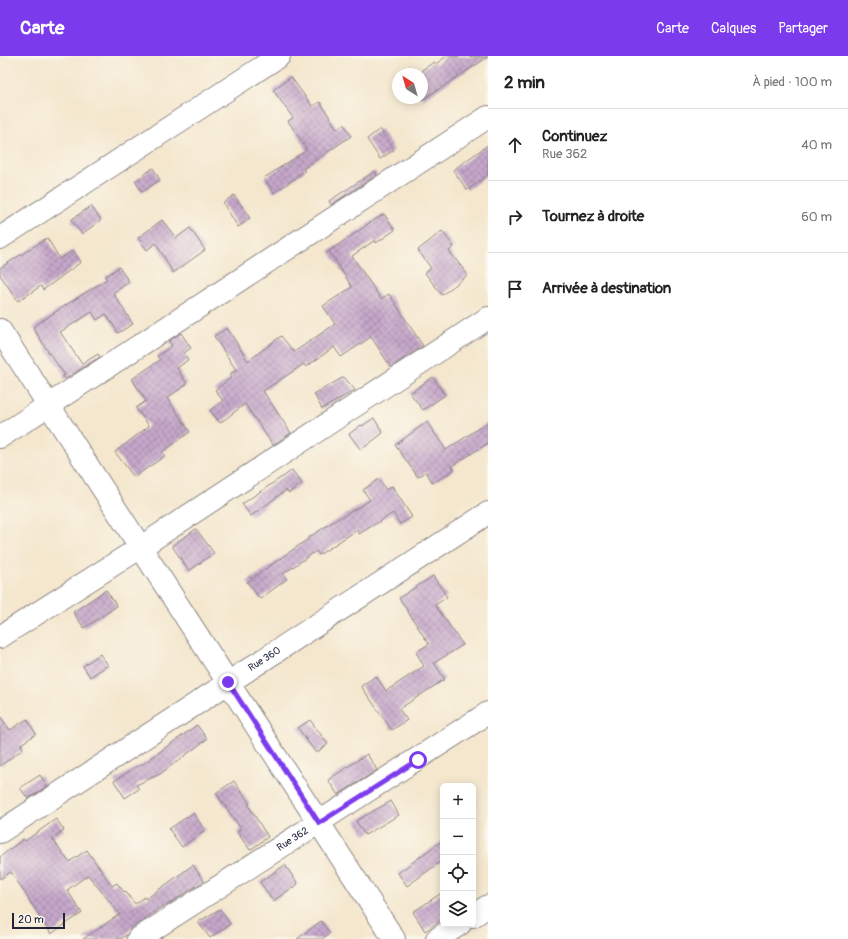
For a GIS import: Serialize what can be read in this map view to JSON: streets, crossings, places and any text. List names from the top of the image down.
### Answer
{
  "streets": {
    "street": ["Rue 360", "Rue 362"]
  },
  "scale_bar": "20 m",
  "north": "top left",
  "page": {
    "header": "Carte",
    "nav": ["Carte", "Calques", "Partager"],
    "heading": ["2 min", "À pied · 100 m"],
    "list": [
      ["Continuez", "Rue 362", "40 m"],
      ["Tournez à droite", "60 m"],
      "Arrivée à destination"
    ],
    "map_buttons": ["+", "−"],
    "scale": "20 m"
  }
}
